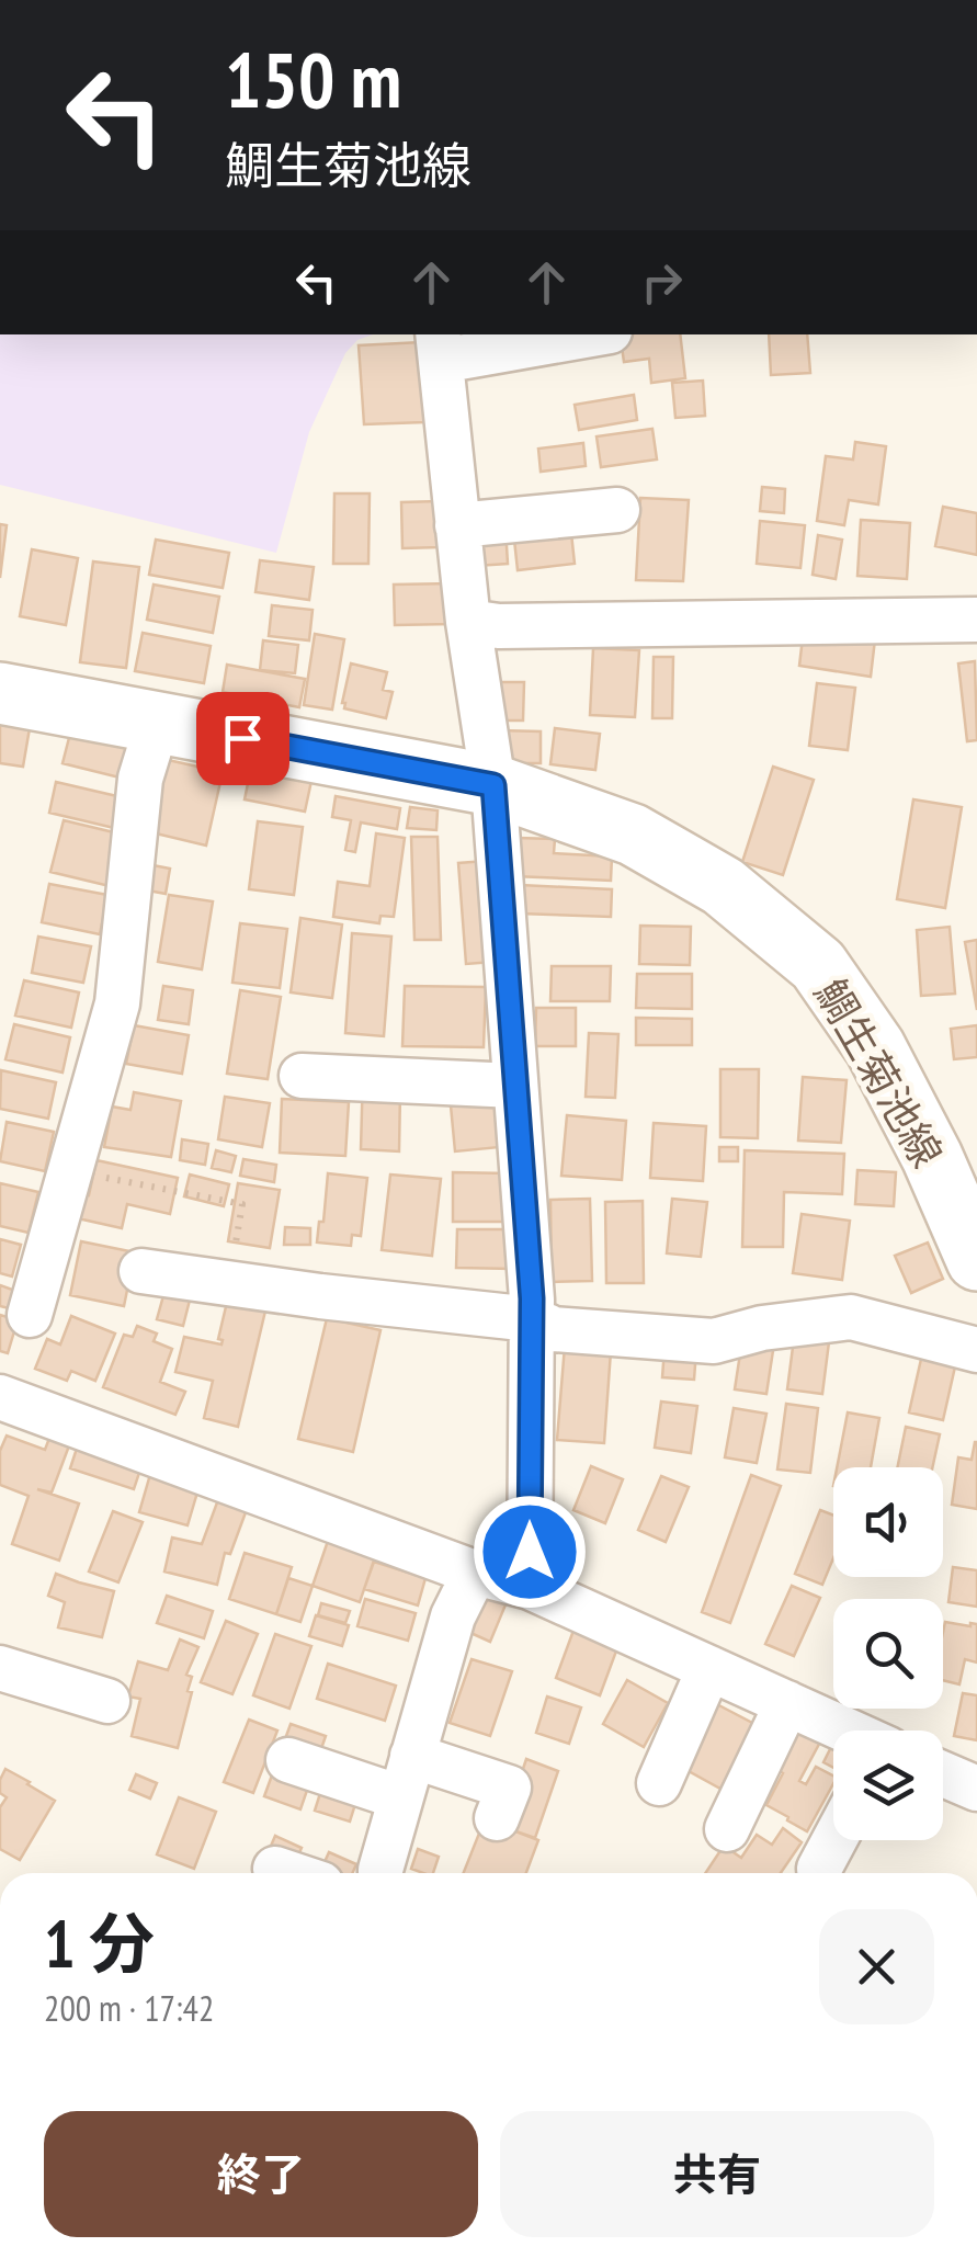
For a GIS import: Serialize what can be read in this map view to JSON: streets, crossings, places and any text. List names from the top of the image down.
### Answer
{
  "streets": {
    "main road": ["鯛生菊池線"]
  },
  "page": {
    "turn": ["150 m", "鯛生菊池線"],
    "heading": ["1 分", "200 m · 17:42"],
    "buttons": ["終了", "共有"]
  }
}
